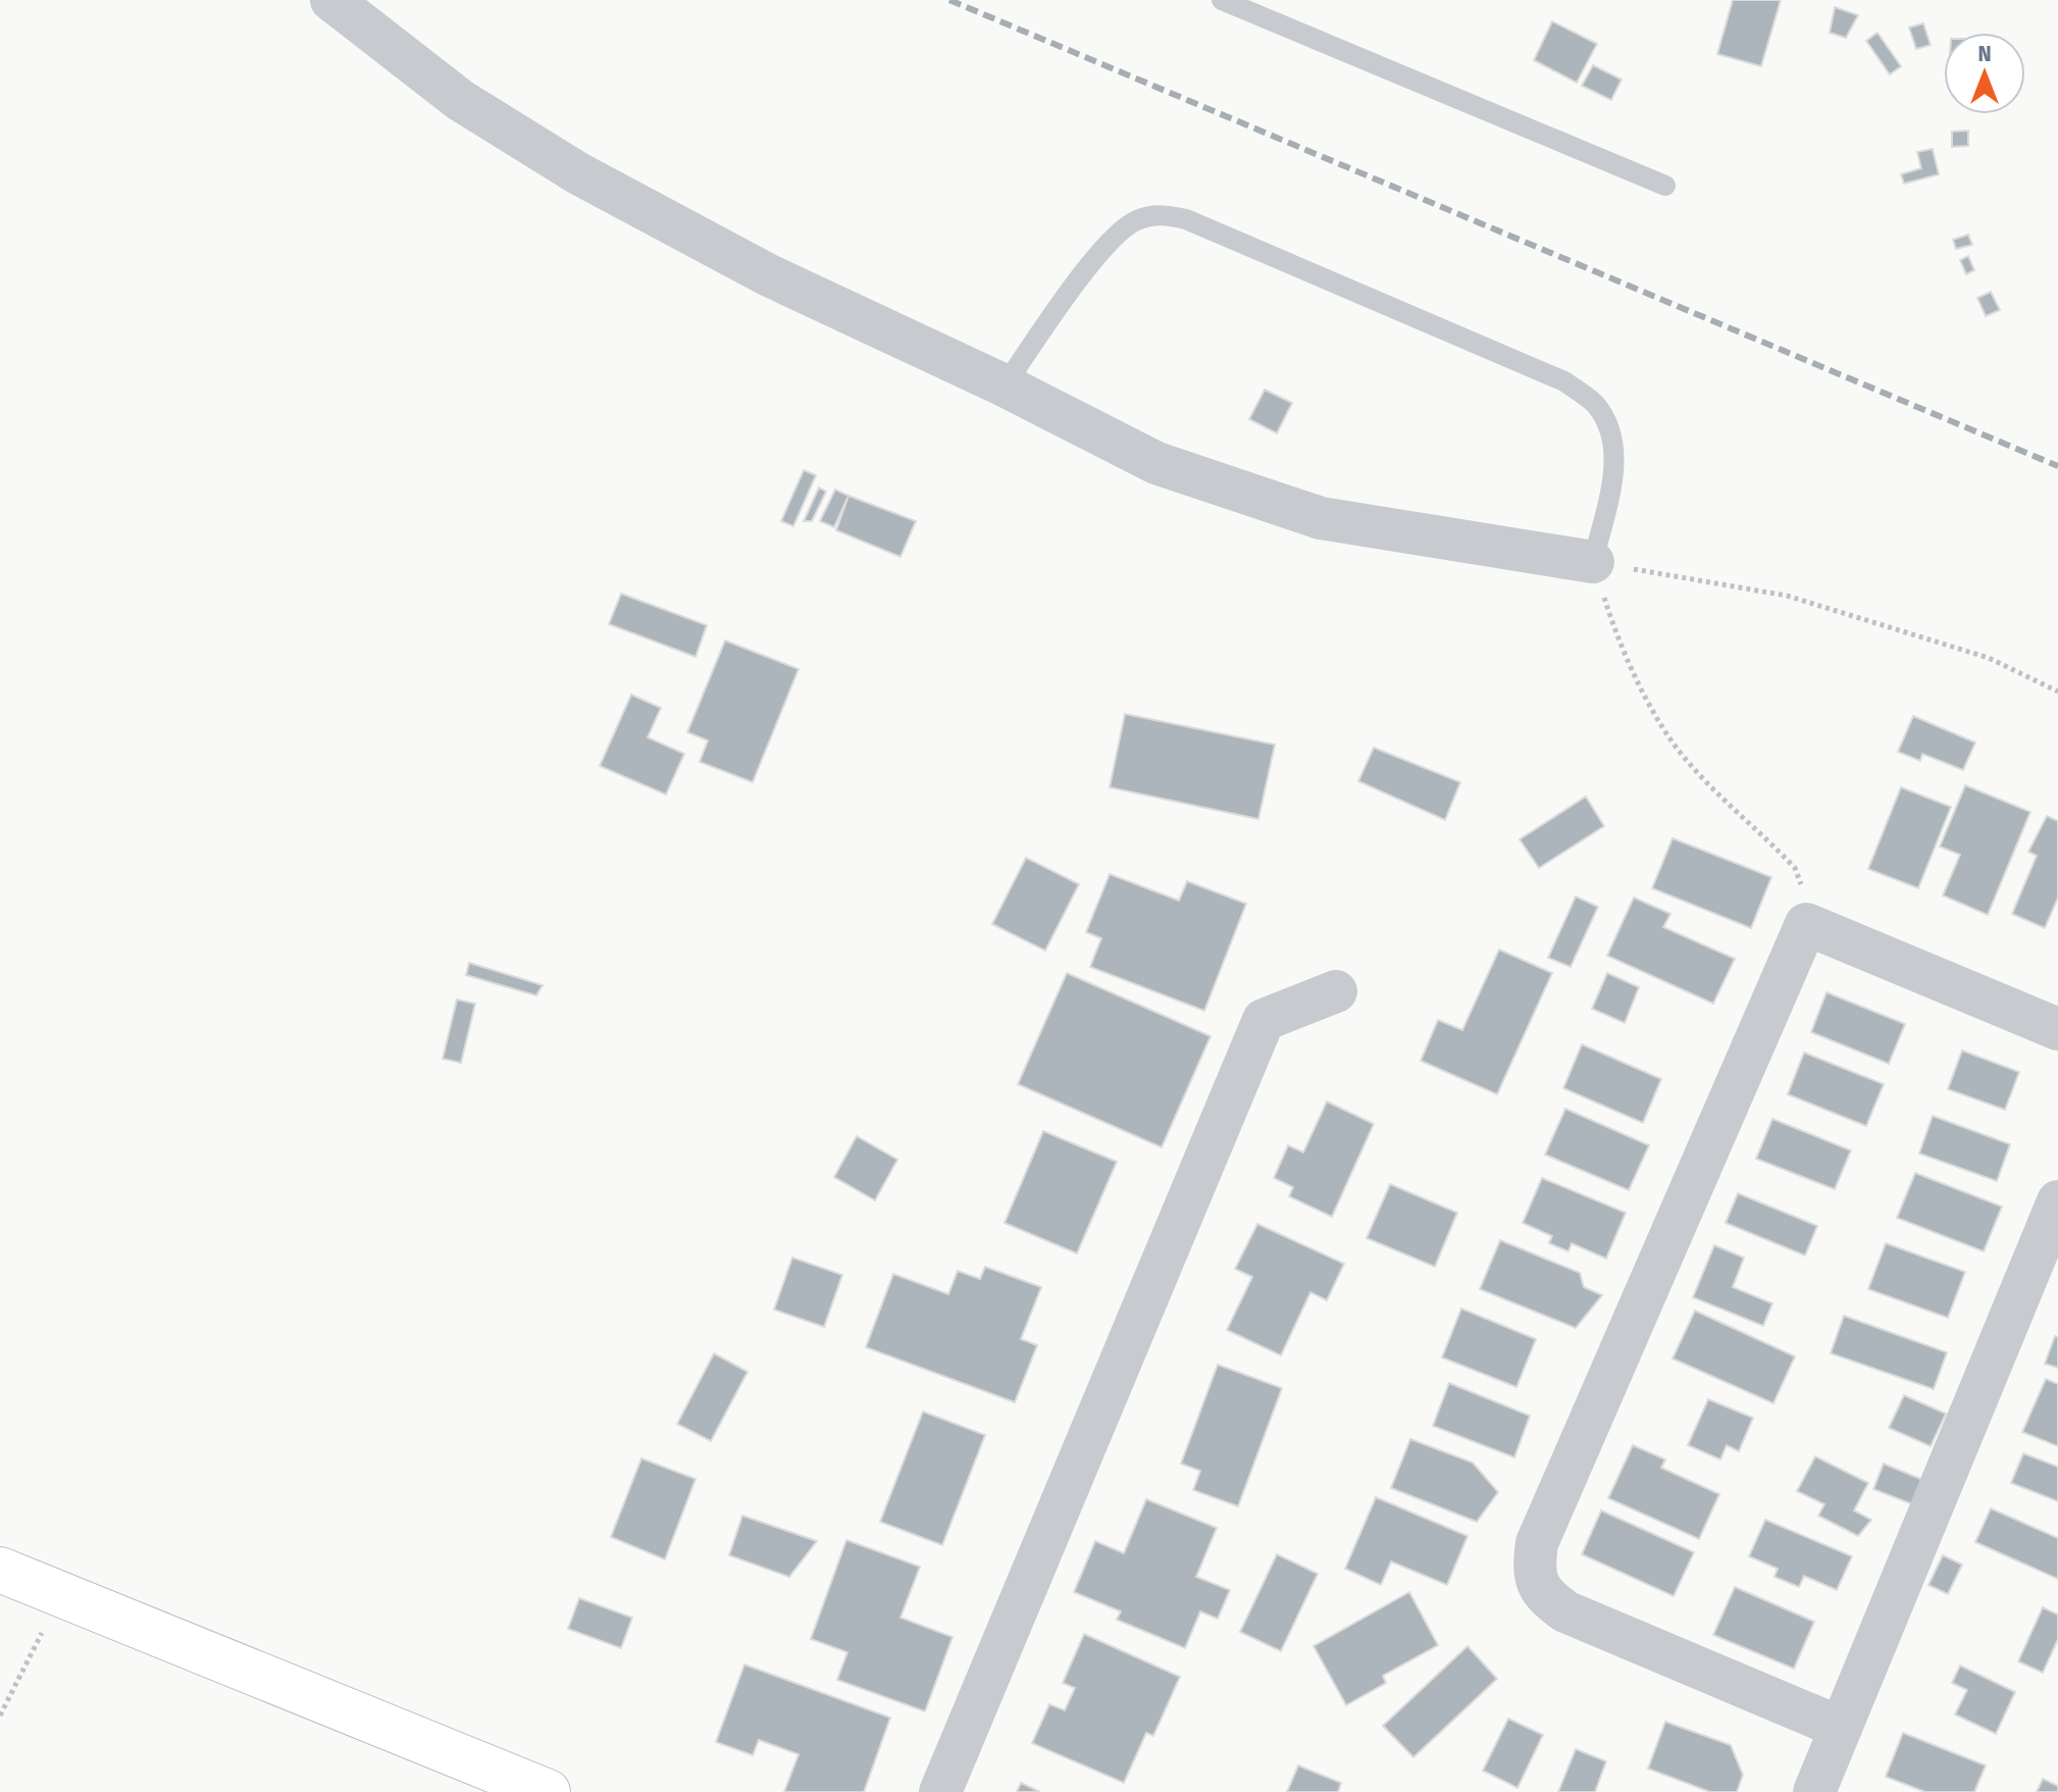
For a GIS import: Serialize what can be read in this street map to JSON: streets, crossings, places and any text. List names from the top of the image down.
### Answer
{
  "north": "top"
}
